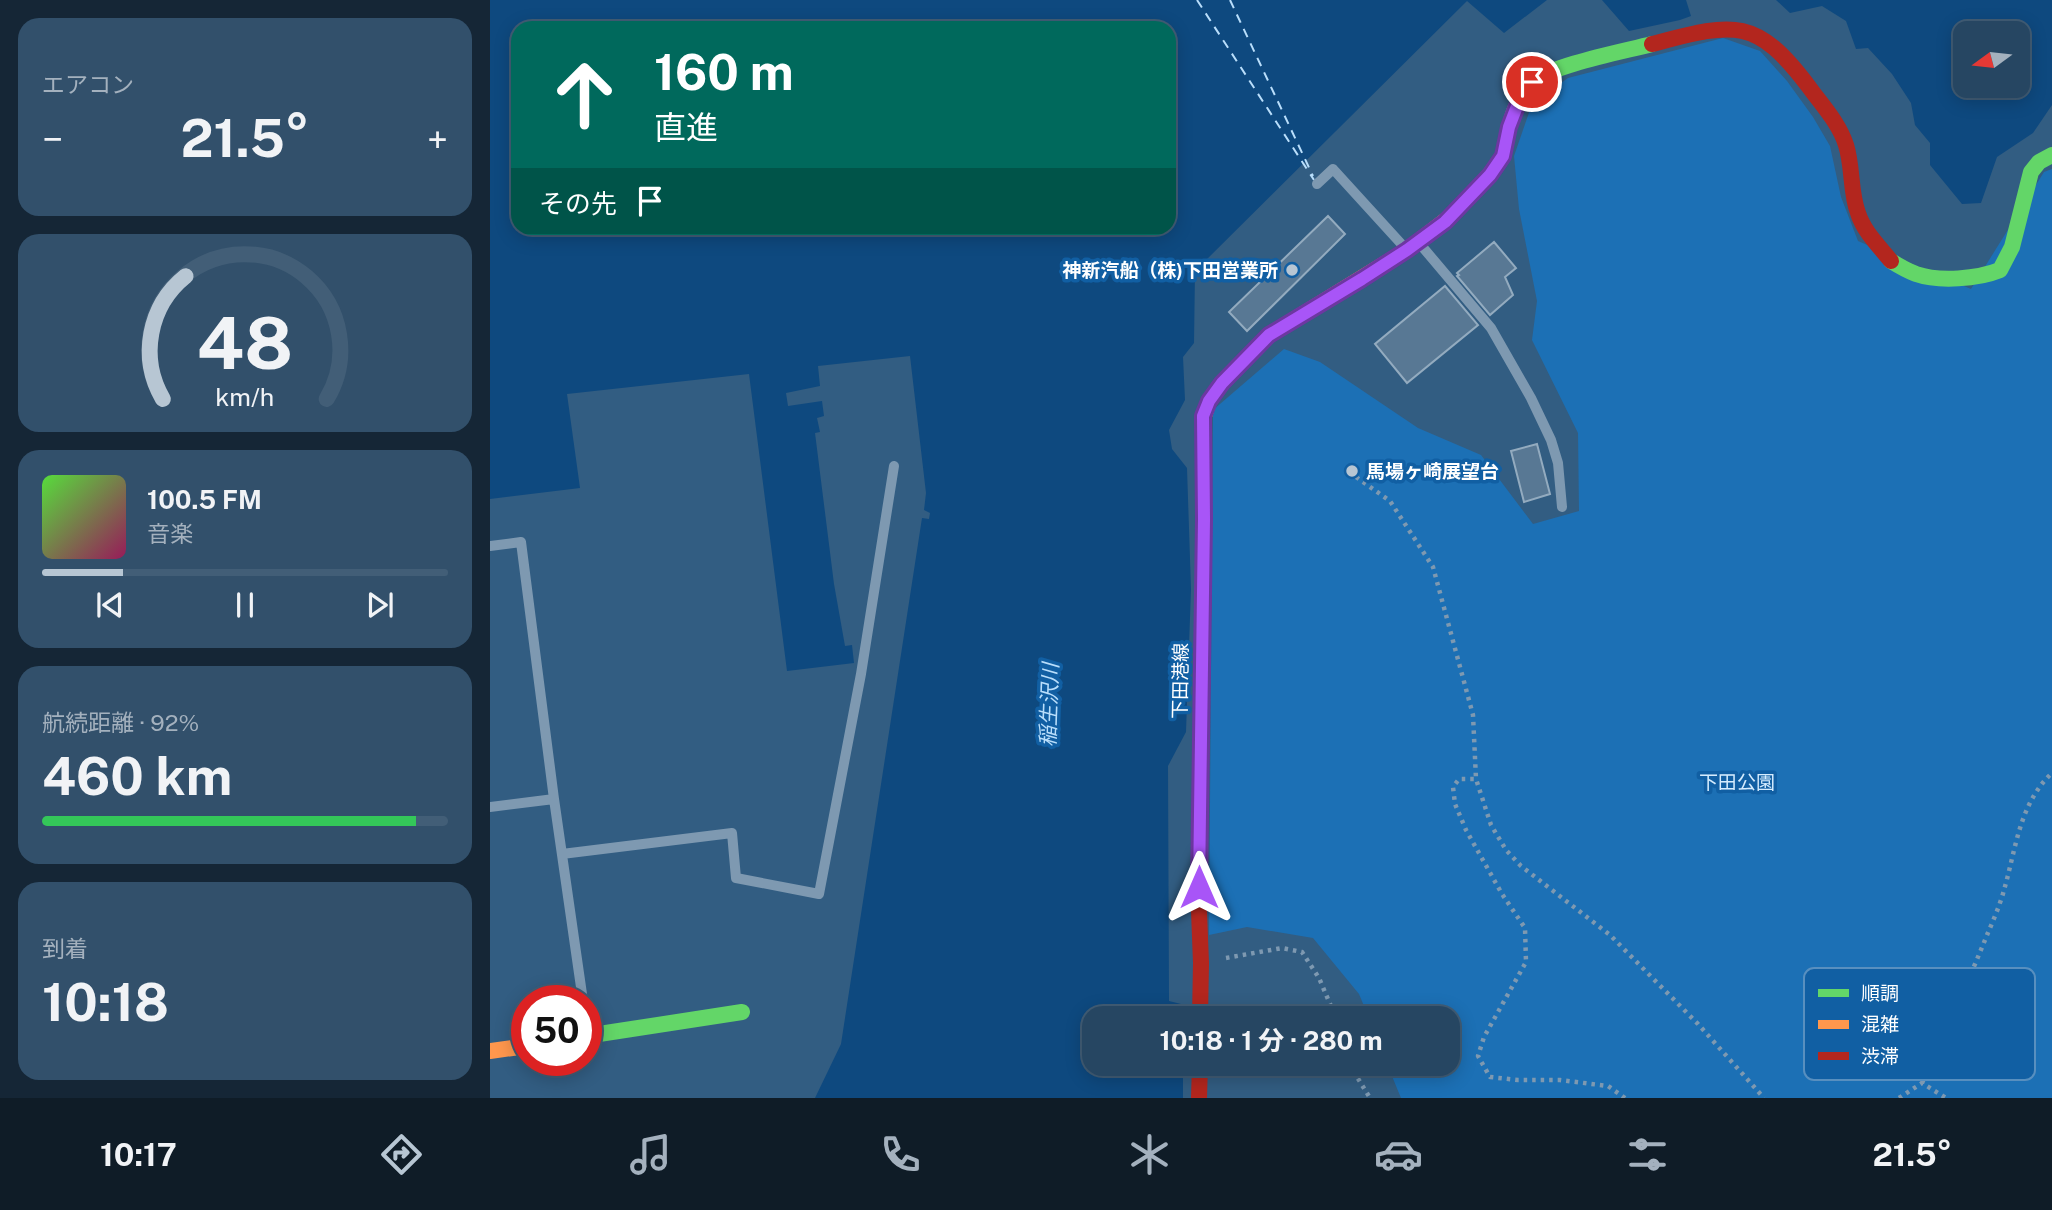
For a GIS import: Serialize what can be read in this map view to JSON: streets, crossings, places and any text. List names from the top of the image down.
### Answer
{
  "streets": {
    "street": ["下田港線"]
  },
  "water": ["稲生沢川"],
  "parks": ["下田公園"],
  "places": ["神新汽船（株)下田営業所", "馬場ヶ崎展望台"],
  "legend": ["順調", "混雑", "渋滞"],
  "north": "left",
  "page": {
    "tile": [
      "エアコン",
      ["航続距離 · 92%", "460 km"],
      ["到着", "10:18"]
    ],
    "turn": ["160 m", "直進"],
    "heat": ["−", "21.5°", "+"],
    "then": "その先",
    "song": ["100.5 FM", "音楽"],
    "limit": "50",
    "trip": "10:18 · 1 分 · 280 m",
    "tabs": ["10:17", "21.5°"],
    "gauge": ["48", "km/h"]
  }
}
